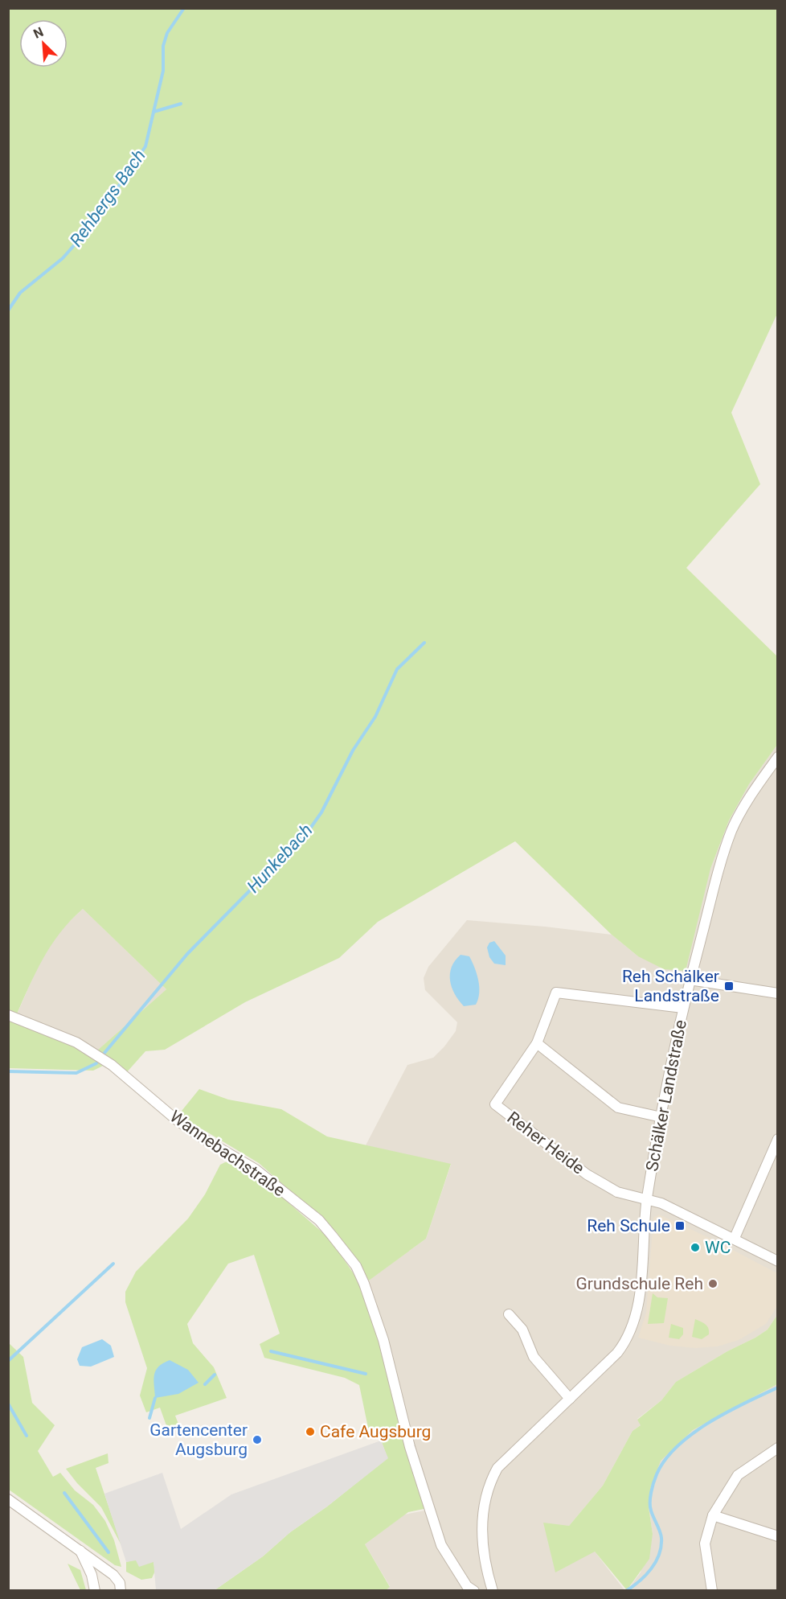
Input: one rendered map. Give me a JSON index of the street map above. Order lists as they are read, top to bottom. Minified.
{"streets":{"street":["Schälker Landstraße","Reher Heide","Wannebachstraße"]},"crossings":[["Schälker Landstraße","Reher Heide"]],"water":["Rehbergs Bach","Hunkebach"],"places":{"transit":["Reh Schälker Landstraße","Reh Schule"],"other":["WC","Grundschule Reh","Cafe Augsburg","Gartencenter Augsburg"]},"north":"top left"}
